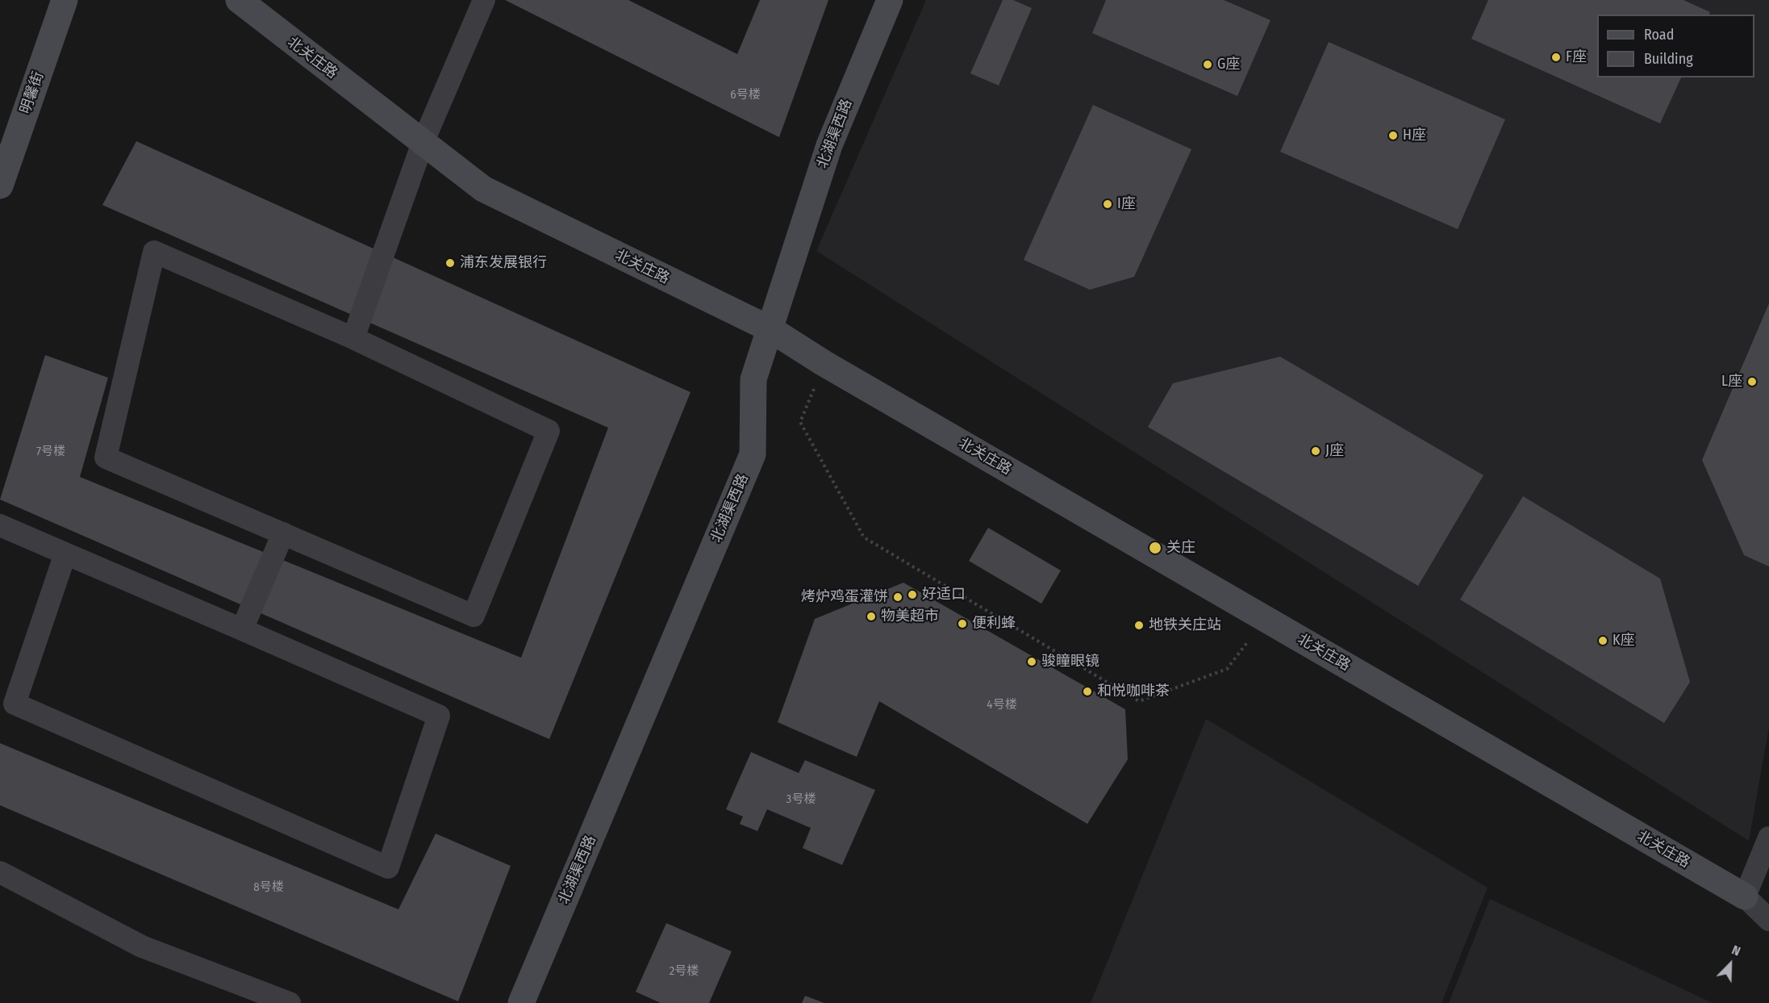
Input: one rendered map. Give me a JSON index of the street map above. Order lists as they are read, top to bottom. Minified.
{"streets":{"street":["北关庄路","明馨街","北湖渠西路"]},"crossings":[["北关庄路","北湖渠西路"]],"places":["F座","G座","H座","I座","浦东发展银行","L座","J座","关庄","好适口","烤炉鸡蛋灌饼","物美超市","便利蜂","地铁关庄站","K座","骏瞳眼镜","和悦咖啡茶"],"house_numbers":["6号楼","7号楼","4号楼","3号楼","8号楼","2号楼"],"legend":["Road","Building"],"north":"top right"}
